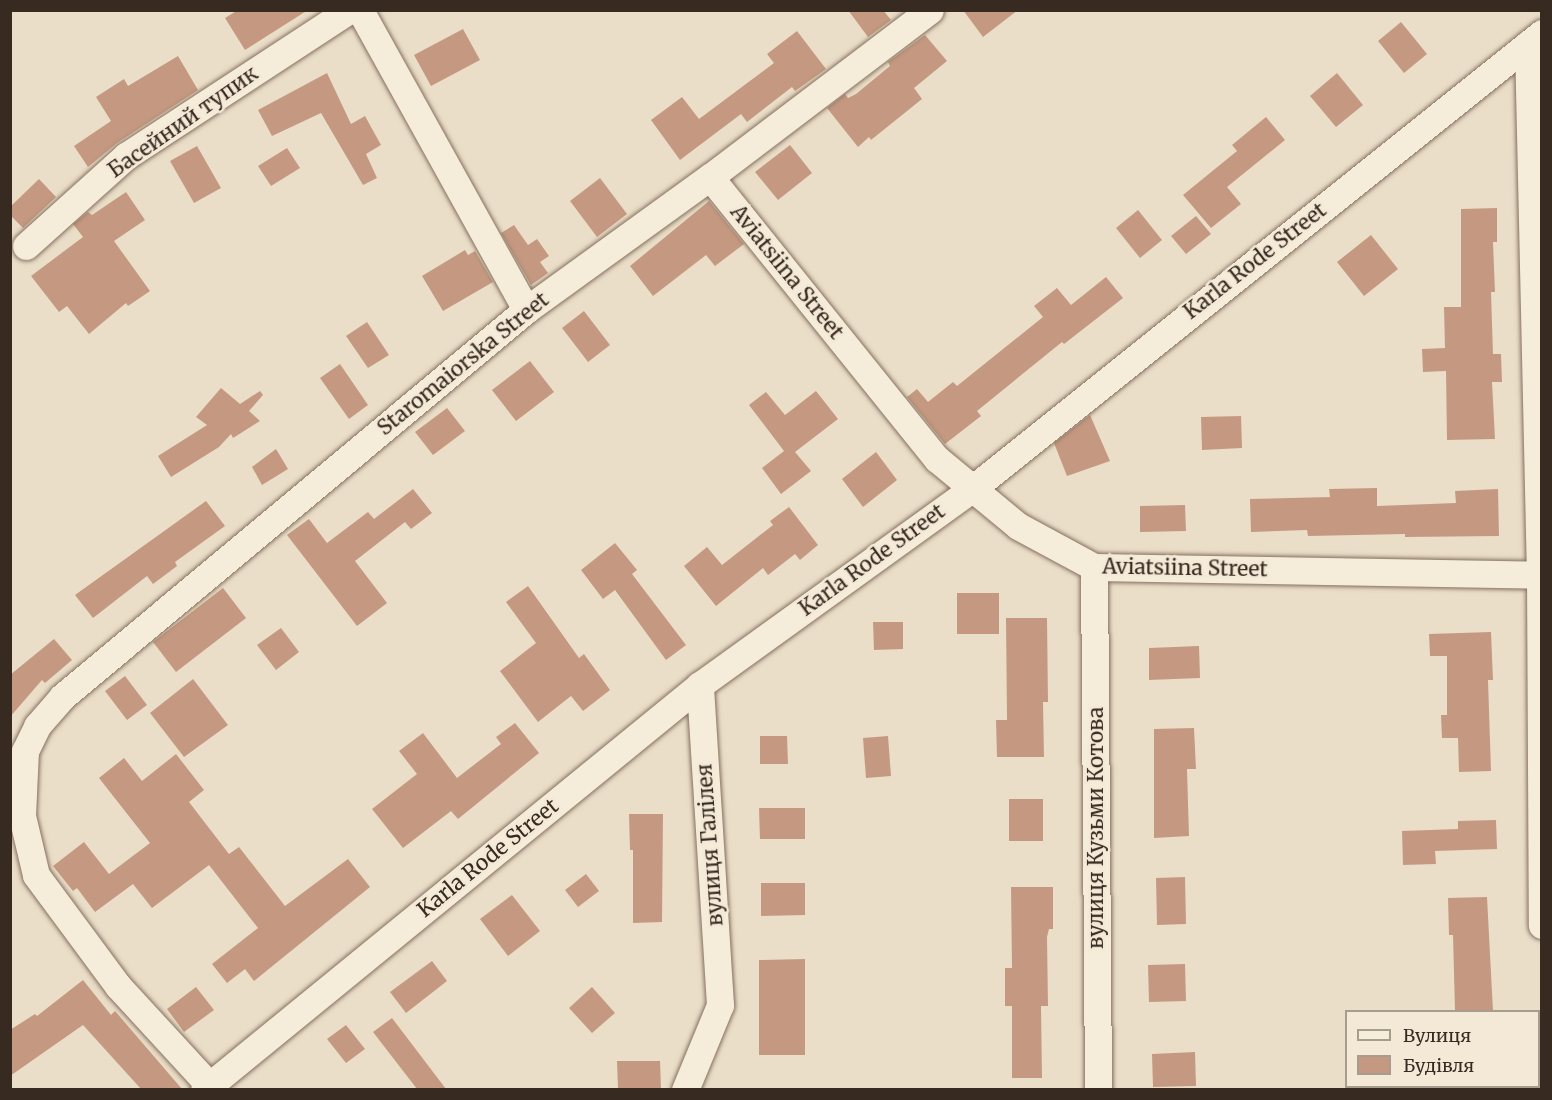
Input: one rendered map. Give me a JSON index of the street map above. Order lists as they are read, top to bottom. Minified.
{"streets":{"street":["Басейний тупик","Karla Rode Street","Aviatsiina Street","Staromaiorska Street","вулиця Кузьми Котова","вулиця Галілея"]},"crossings":[["Karla Rode Street","Aviatsiina Street"],["Karla Rode Street","Staromaiorska Street"],["Karla Rode Street","вулиця Галілея"],["Aviatsiina Street","Staromaiorska Street"],["Aviatsiina Street","вулиця Кузьми Котова"]],"legend":["Вулиця","Будівля"]}
